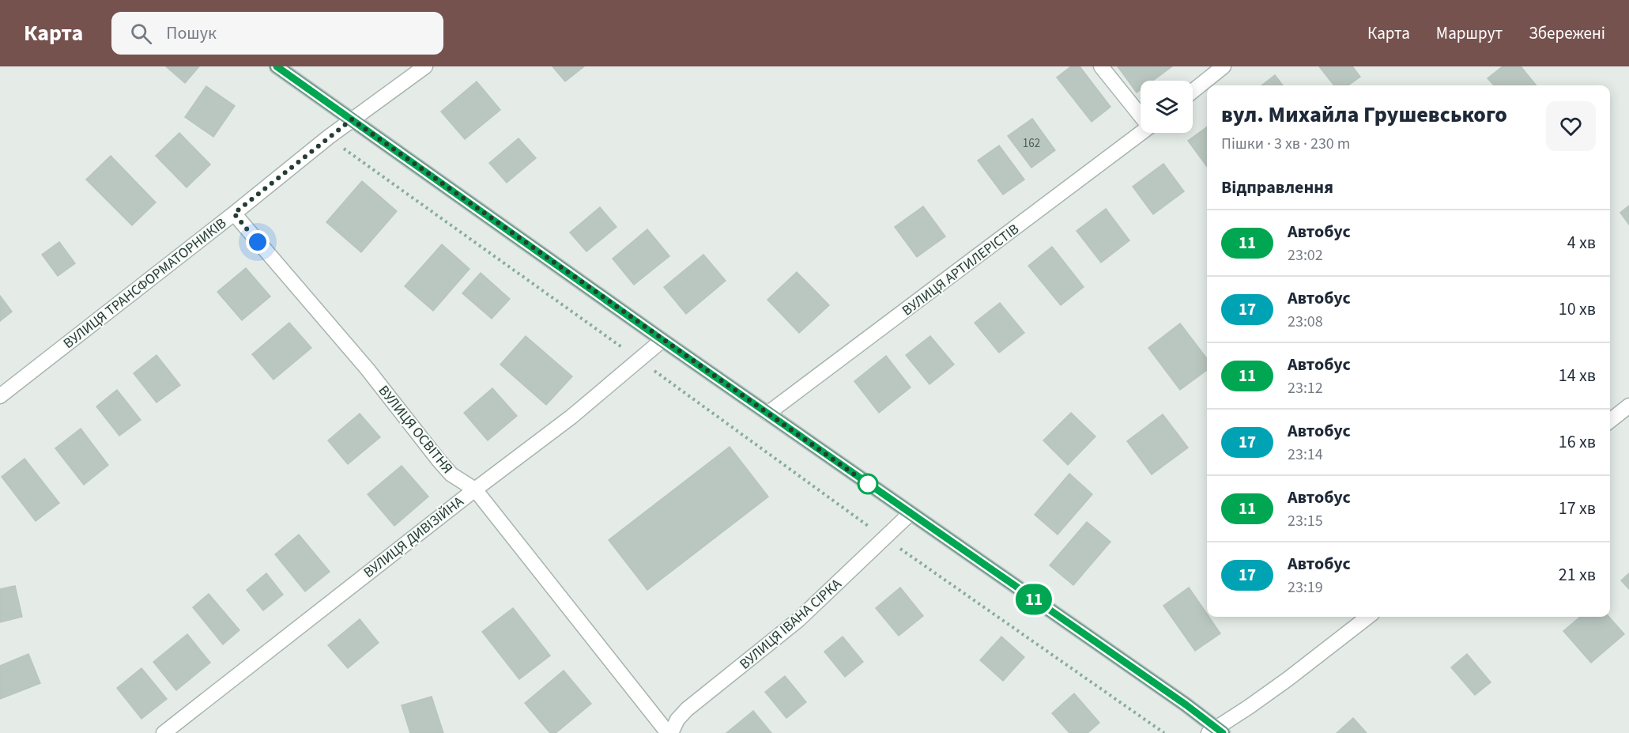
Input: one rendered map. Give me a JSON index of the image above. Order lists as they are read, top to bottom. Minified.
{"streets":{"street":["ВУЛИЦЯ АРТИЛЕРІСТІВ","ВУЛИЦЯ ТРАНСФОРМАТОРНИКІВ","ВУЛИЦЯ ОСВІТНЯ","ВУЛИЦЯ ДИВІЗІЙНА","ВУЛИЦЯ ІВАНА СІРКА"]},"crossings":[["ВУЛИЦЯ ТРАНСФОРМАТОРНИКІВ","ВУЛИЦЯ ОСВІТНЯ"],["ВУЛИЦЯ ОСВІТНЯ","ВУЛИЦЯ ДИВІЗІЙНА"],["ВУЛИЦЯ ОСВІТНЯ","ВУЛИЦЯ ІВАНА СІРКА"]],"lines":["bus line 11"],"house_numbers":["162"],"page":{"header":"Карта","search":"Пошук","nav":["Карта","Маршрут","Збережені"],"on_map":"11","heading":[["вул. Михайла Грушевського","Пішки · 3 хв · 230 m"],"Відправлення"],"list":[{"mark":"11","name":"Автобус","note":"23:02","value":"4 хв"},{"mark":"17","name":"Автобус","note":"23:08","value":"10 хв"},{"mark":"11","name":"Автобус","note":"23:12","value":"14 хв"},{"mark":"17","name":"Автобус","note":"23:14","value":"16 хв"},{"mark":"11","name":"Автобус","note":"23:15","value":"17 хв"},{"mark":"17","name":"Автобус","note":"23:19","value":"21 хв"}]}}
